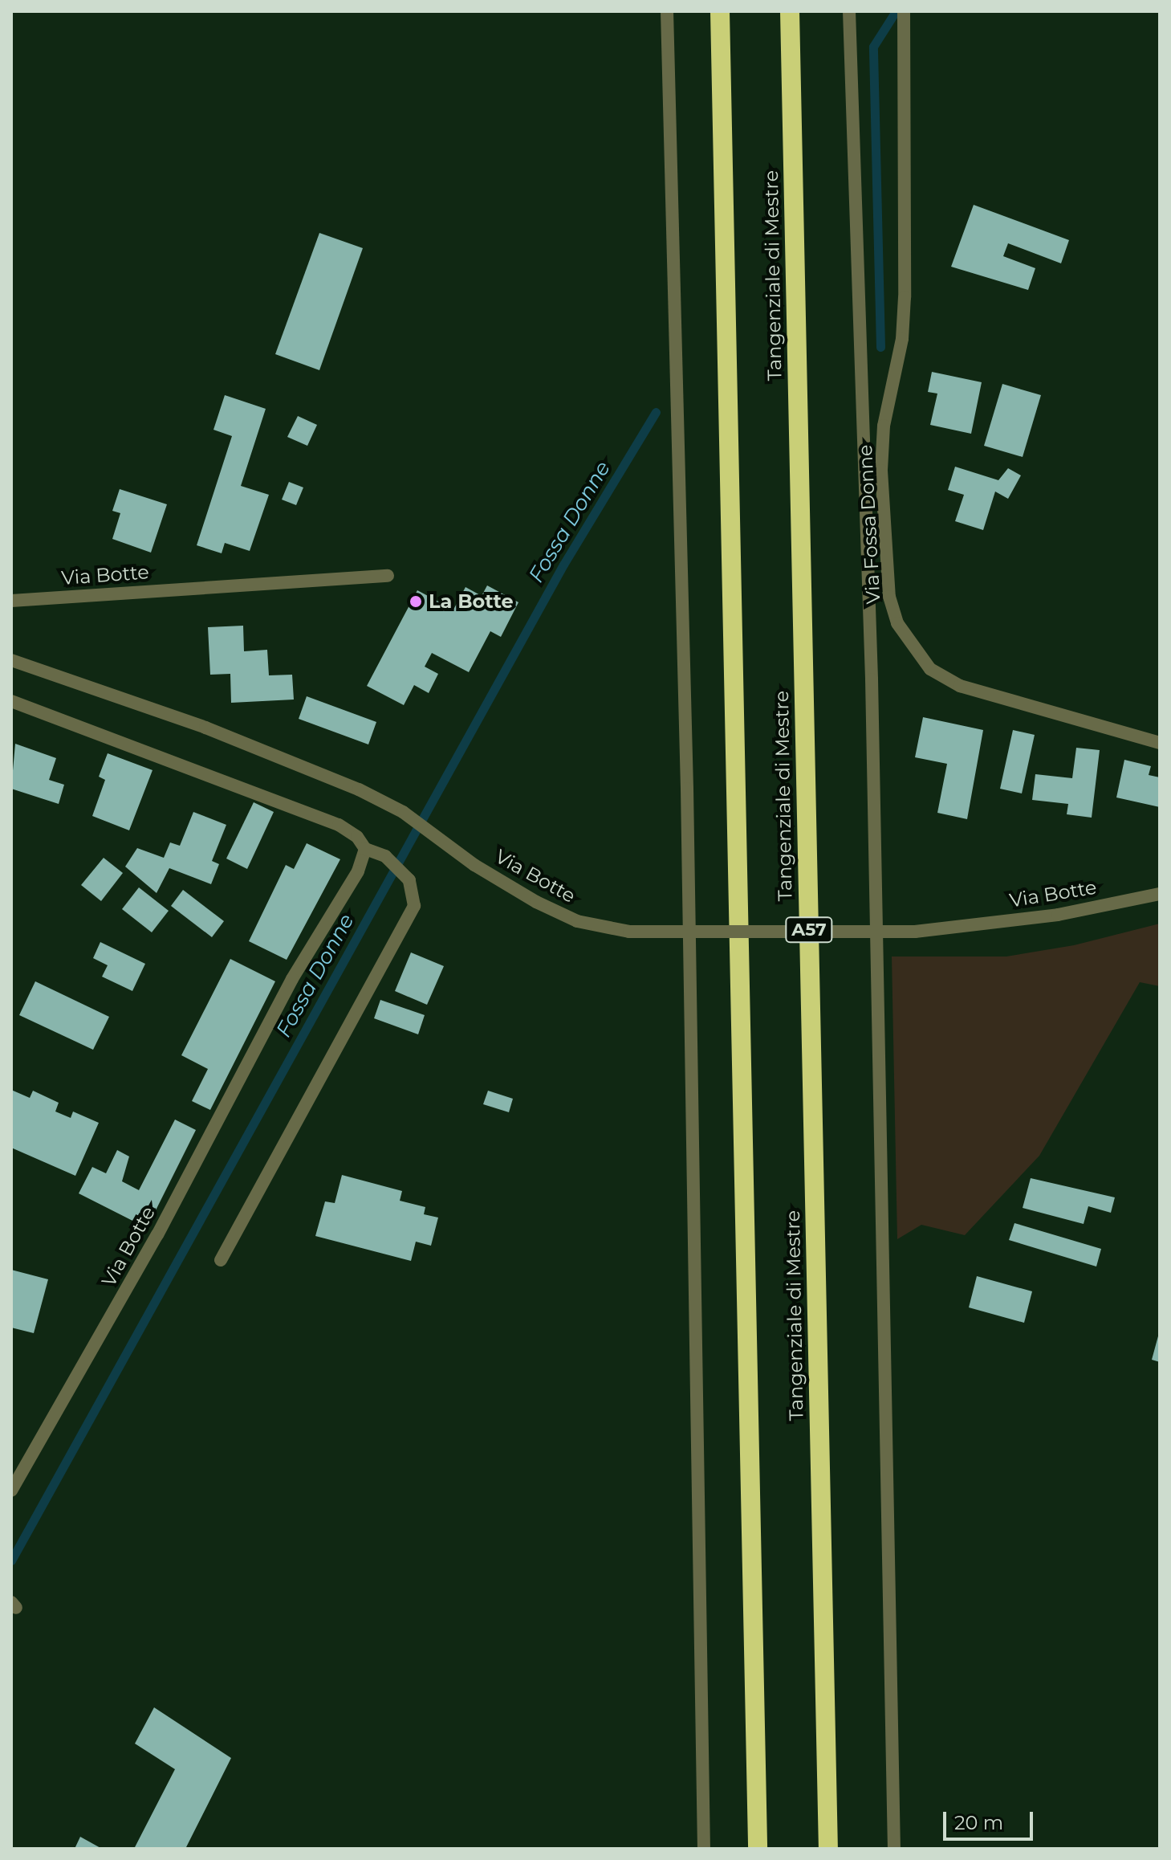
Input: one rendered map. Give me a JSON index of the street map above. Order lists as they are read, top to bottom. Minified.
{"streets":{"highway":["Tangenziale di Mestre","A57"],"street":["Via Fossa Donne","Via Botte"]},"water":["Fossa Donne"],"places":["La Botte"],"scale_bar":"20 m"}
